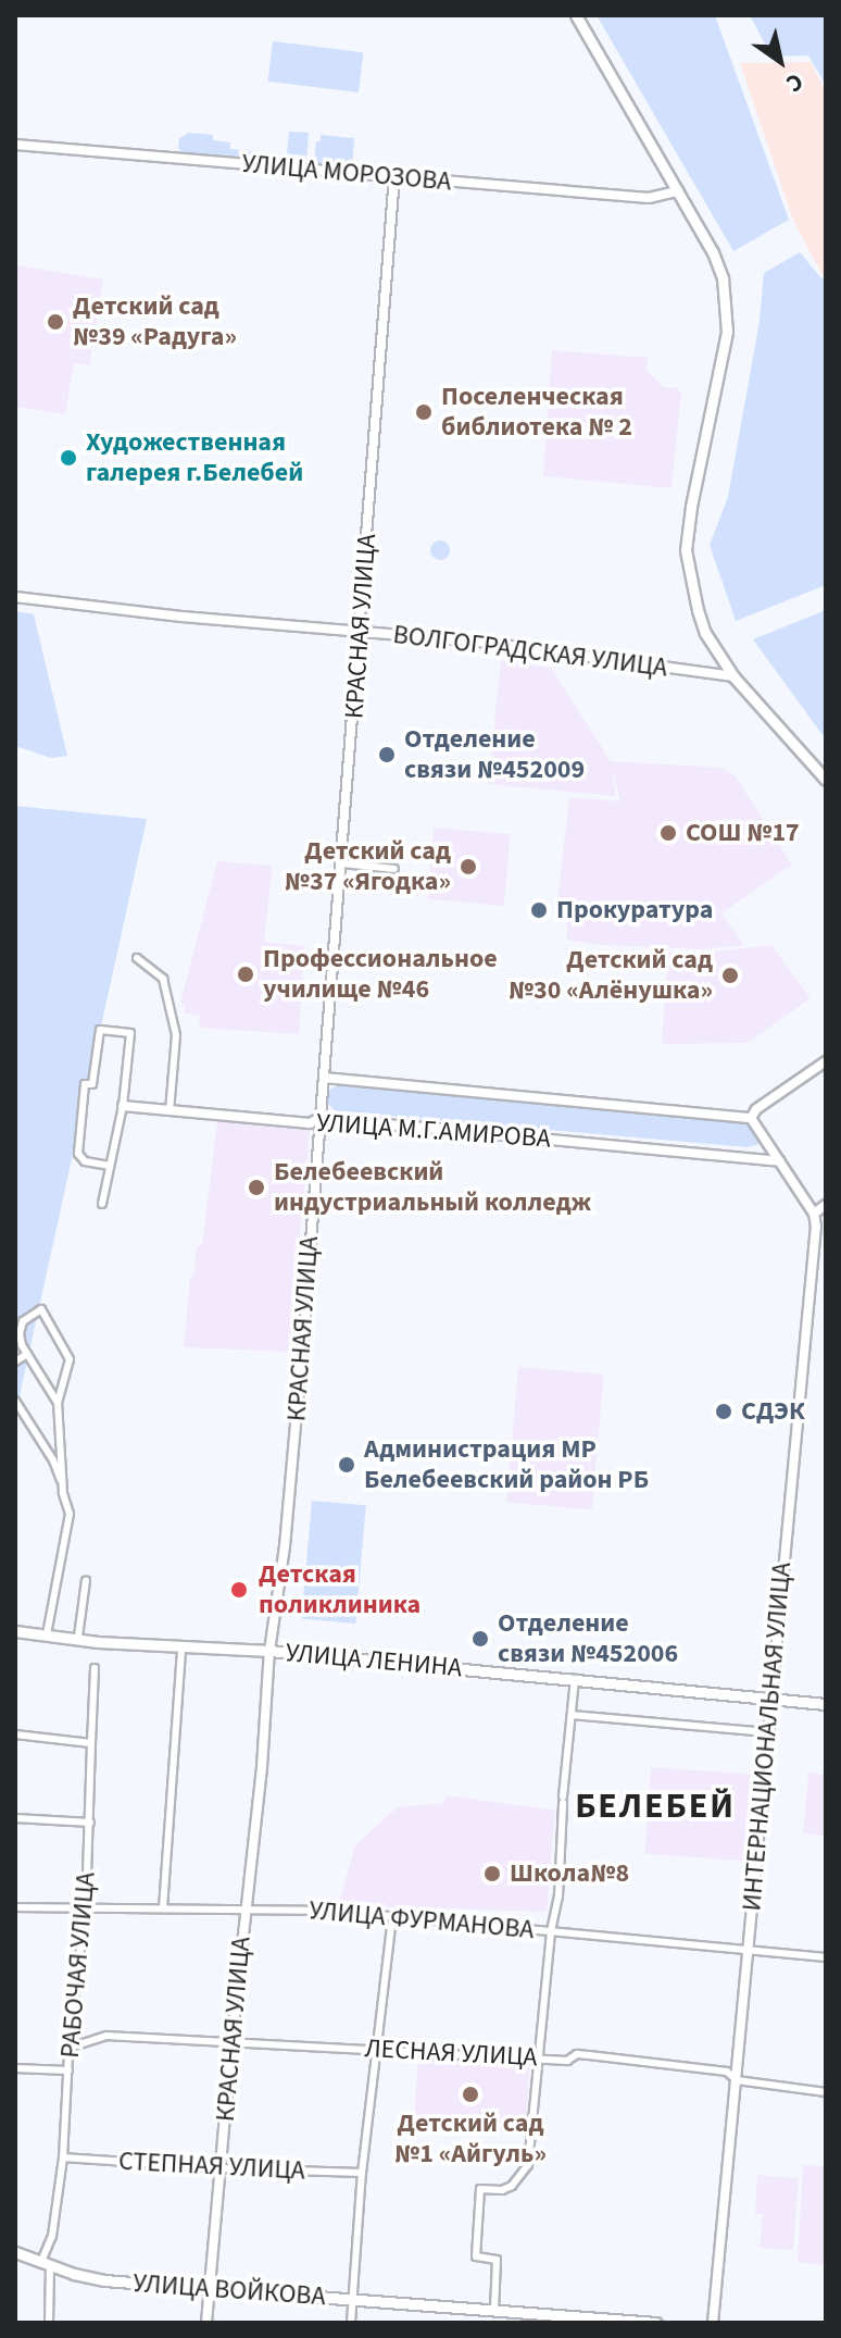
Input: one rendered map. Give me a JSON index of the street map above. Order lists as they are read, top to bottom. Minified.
{"streets":{"main road":["УЛИЦА ЛЕНИНА","УЛИЦА ВОЙКОВА"],"street":["УЛИЦА МОРОЗОВА","КРАСНАЯ УЛИЦА","ВОЛГОГРАДСКАЯ УЛИЦА","УЛИЦА М.Г.АМИРОВА","ИНТЕРНАЦИОНАЛЬНАЯ УЛИЦА","УЛИЦА ФУРМАНОВА","РАБОЧАЯ УЛИЦА","ЛЕСНАЯ УЛИЦА","СТЕПНАЯ УЛИЦА"]},"crossings":[["УЛИЦА МОРОЗОВА","КРАСНАЯ УЛИЦА"],["КРАСНАЯ УЛИЦА","ВОЛГОГРАДСКАЯ УЛИЦА"],["КРАСНАЯ УЛИЦА","УЛИЦА М.Г.АМИРОВА"],["КРАСНАЯ УЛИЦА","УЛИЦА ЛЕНИНА"],["КРАСНАЯ УЛИЦА","УЛИЦА ФУРМАНОВА"],["КРАСНАЯ УЛИЦА","ЛЕСНАЯ УЛИЦА"],["КРАСНАЯ УЛИЦА","СТЕПНАЯ УЛИЦА"],["КРАСНАЯ УЛИЦА","УЛИЦА ВОЙКОВА"],["УЛИЦА ЛЕНИНА","ИНТЕРНАЦИОНАЛЬНАЯ УЛИЦА"],["ИНТЕРНАЦИОНАЛЬНАЯ УЛИЦА","УЛИЦА ФУРМАНОВА"],["ИНТЕРНАЦИОНАЛЬНАЯ УЛИЦА","ЛЕСНАЯ УЛИЦА"],["УЛИЦА ФУРМАНОВА","РАБОЧАЯ УЛИЦА"],["РАБОЧАЯ УЛИЦА","ЛЕСНАЯ УЛИЦА"],["РАБОЧАЯ УЛИЦА","СТЕПНАЯ УЛИЦА"],["РАБОЧАЯ УЛИЦА","УЛИЦА ВОЙКОВА"]],"districts":["БЕЛЕБЕЙ"],"places":["Детский сад №39 «Радуга»","Поселенческая библиотека № 2","Художественная галерея г.Белебей","Отделение связи №452009","СОШ №17","Детский сад №37 «Ягодка»","Прокуратура","Профессиональное училище №46","Детский сад №30 «Алёнушка»","Белебеевский индустриальный колледж","СДЭК","Администрация МР Белебеевский район РБ","Детская поликлиника","Отделение связи №452006","Школа№8","Детский сад №1 «Айгуль»"],"north":"bottom right"}
